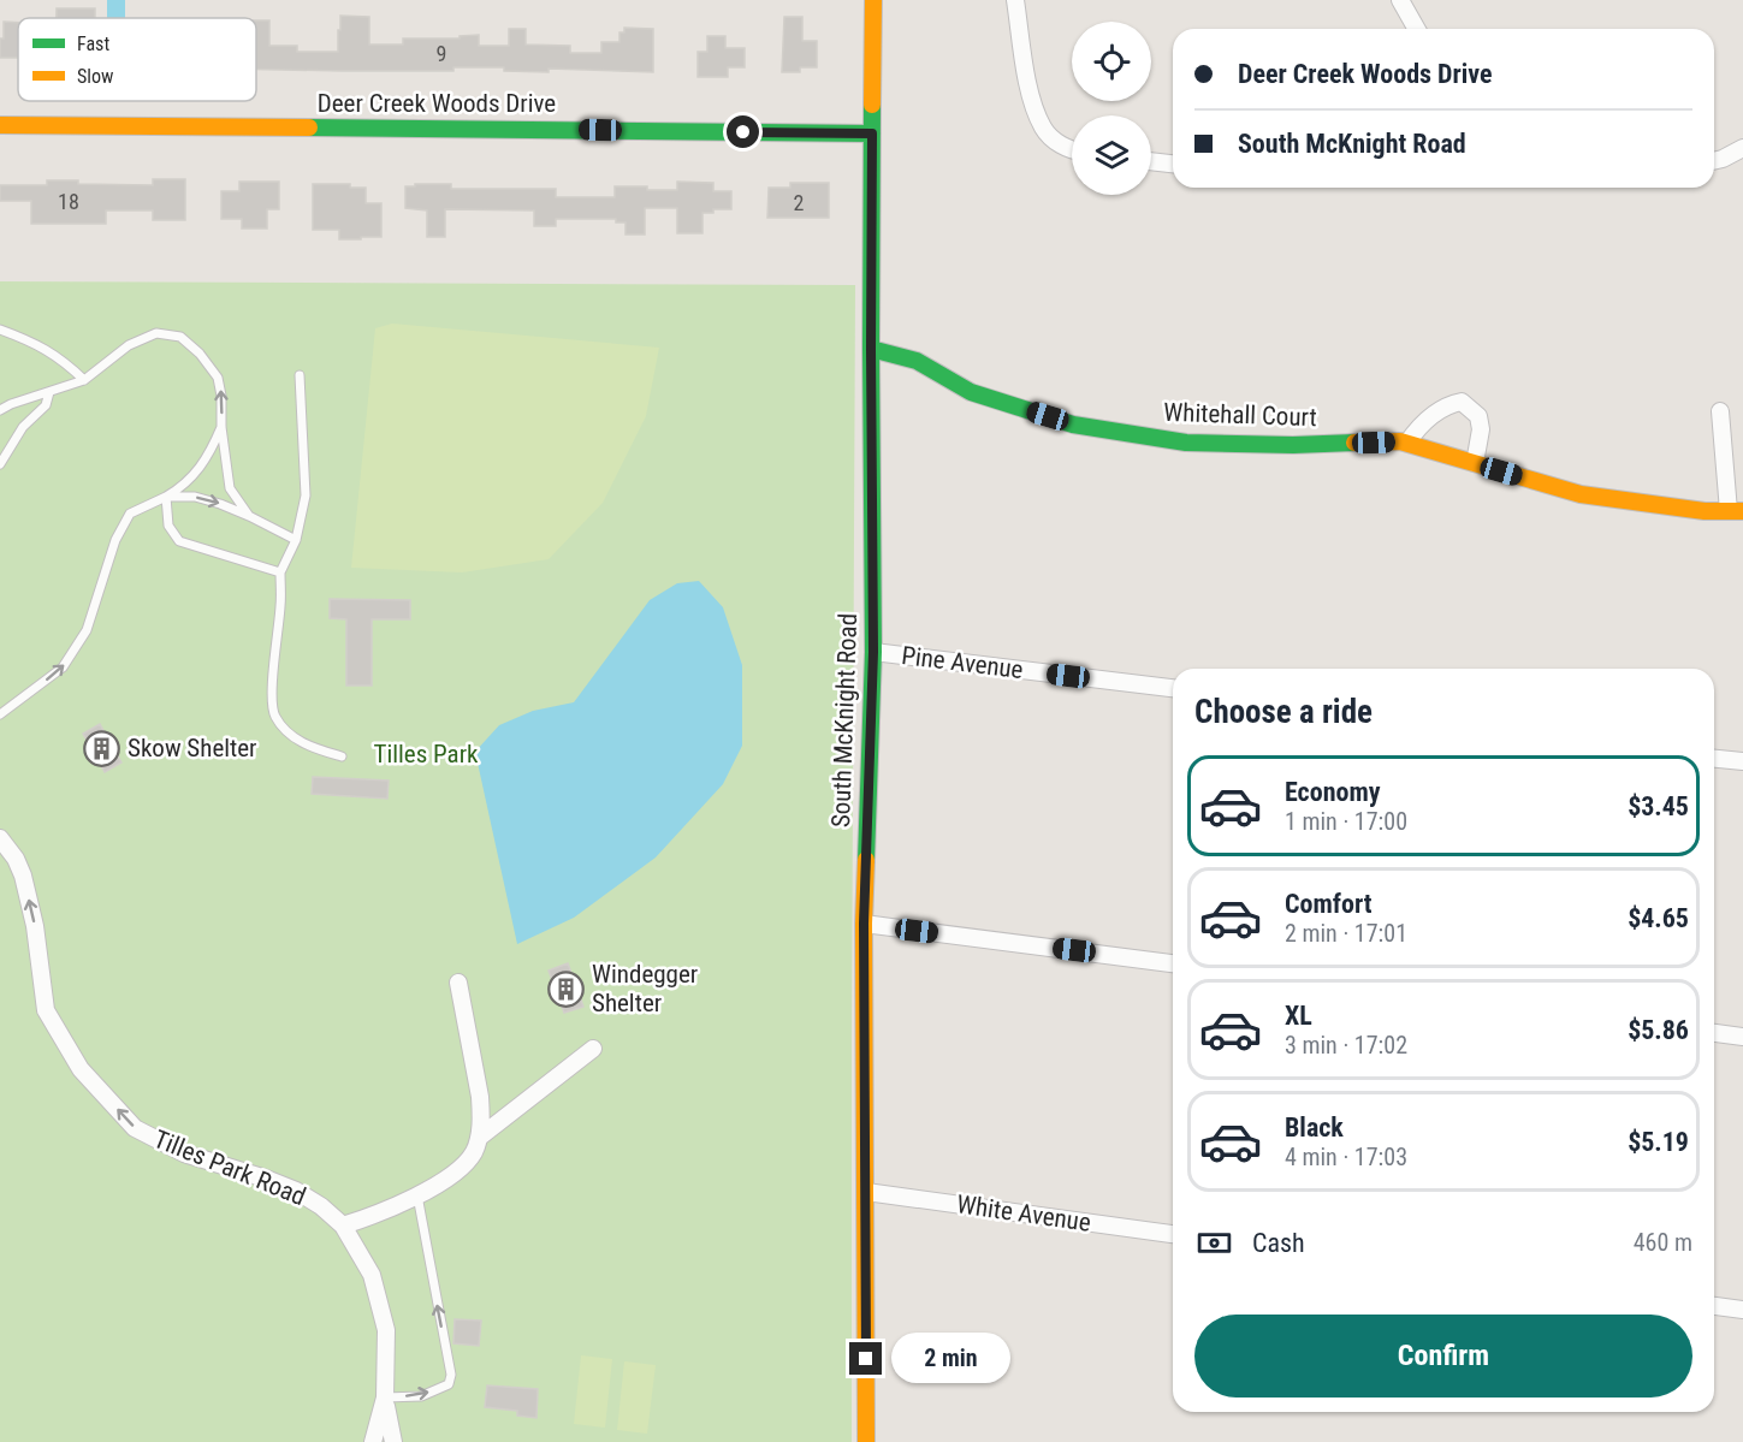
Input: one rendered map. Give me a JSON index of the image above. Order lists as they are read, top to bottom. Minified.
{"streets":{"street":["Deer Creek Woods Drive","Whitehall Court","Pine Avenue","South McKnight Road","Tilles Park Road","White Avenue"]},"crossings":[["Deer Creek Woods Drive","South McKnight Road"],["Whitehall Court","South McKnight Road"],["Pine Avenue","South McKnight Road"],["South McKnight Road","White Avenue"]],"one_way":["Tilles Park Road"],"parks":["Tilles Park"],"places":{"building":["Skow Shelter","Windegger Shelter"]},"house_numbers":["9","18","2"],"legend":["Fast","Slow"],"page":{"banner":["Deer Creek Woods Drive","South McKnight Road"],"heading":"Choose a ride","list":[{"name":"Economy","note":"1 min · 17:00","value":"$3.45"},{"name":"Comfort","note":"2 min · 17:01","value":"$4.65"},{"name":"XL","note":"3 min · 17:02","value":"$5.86"},{"name":"Black","note":"4 min · 17:03","value":"$5.19"}],"pay":["Cash","460 m"],"buttons":"Confirm","bubble":"2 min"}}
